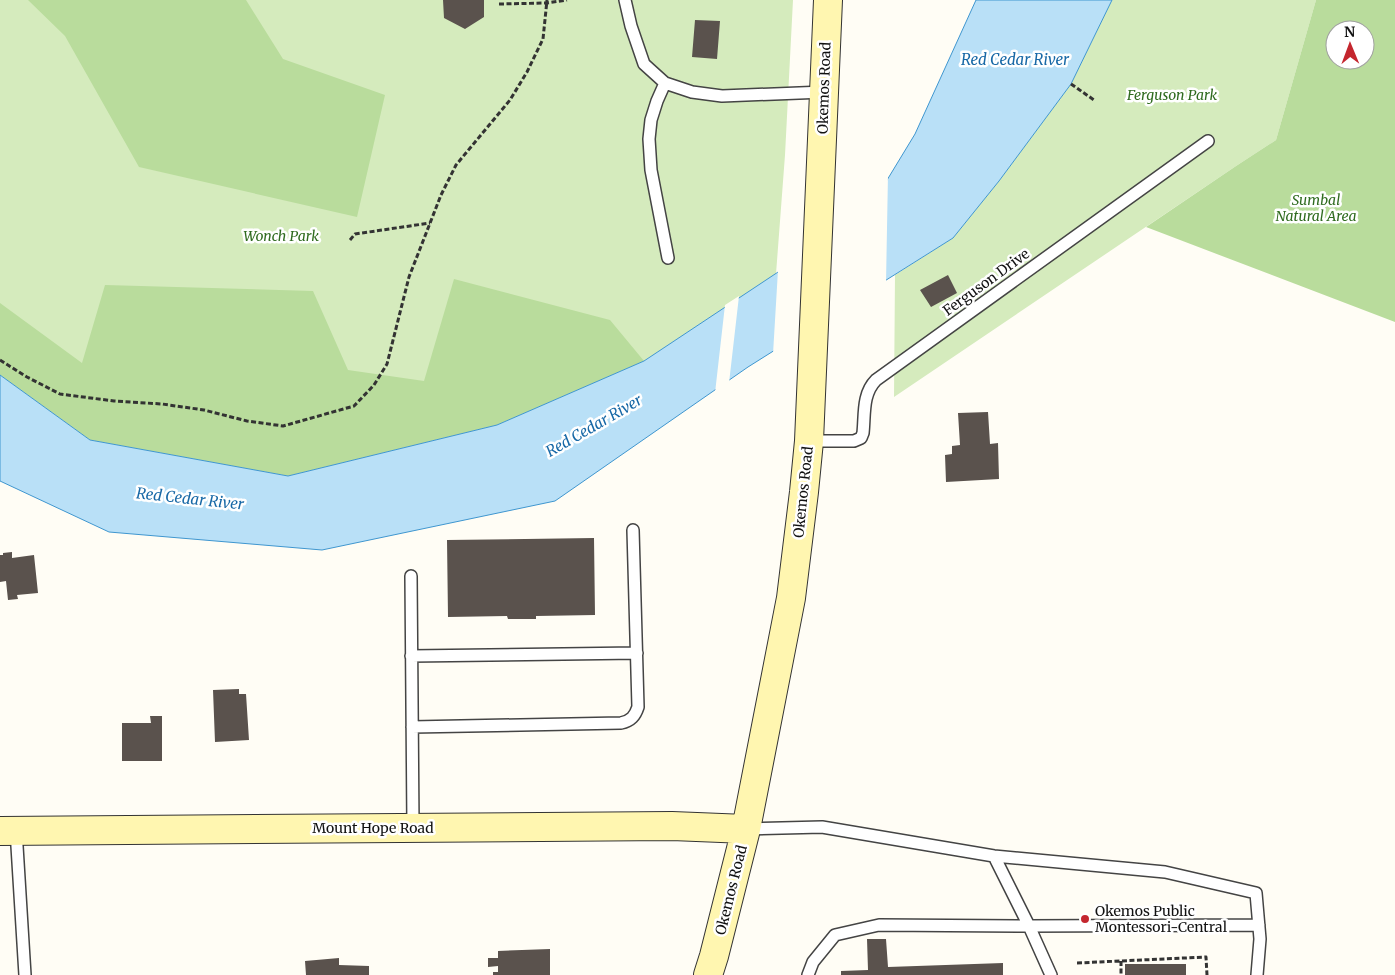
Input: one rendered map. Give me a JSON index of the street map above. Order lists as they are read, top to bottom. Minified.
{"streets":{"main road":["Okemos Road","Mount Hope Road"],"lane":["Ferguson Drive"]},"crossings":[["Okemos Road","Ferguson Drive"],["Okemos Road","Mount Hope Road"]],"water":["Red Cedar River"],"parks":["Ferguson Park","Sumbal Natural Area","Wonch Park"],"places":["Okemos Public Montessori-Central"],"north":"top"}
